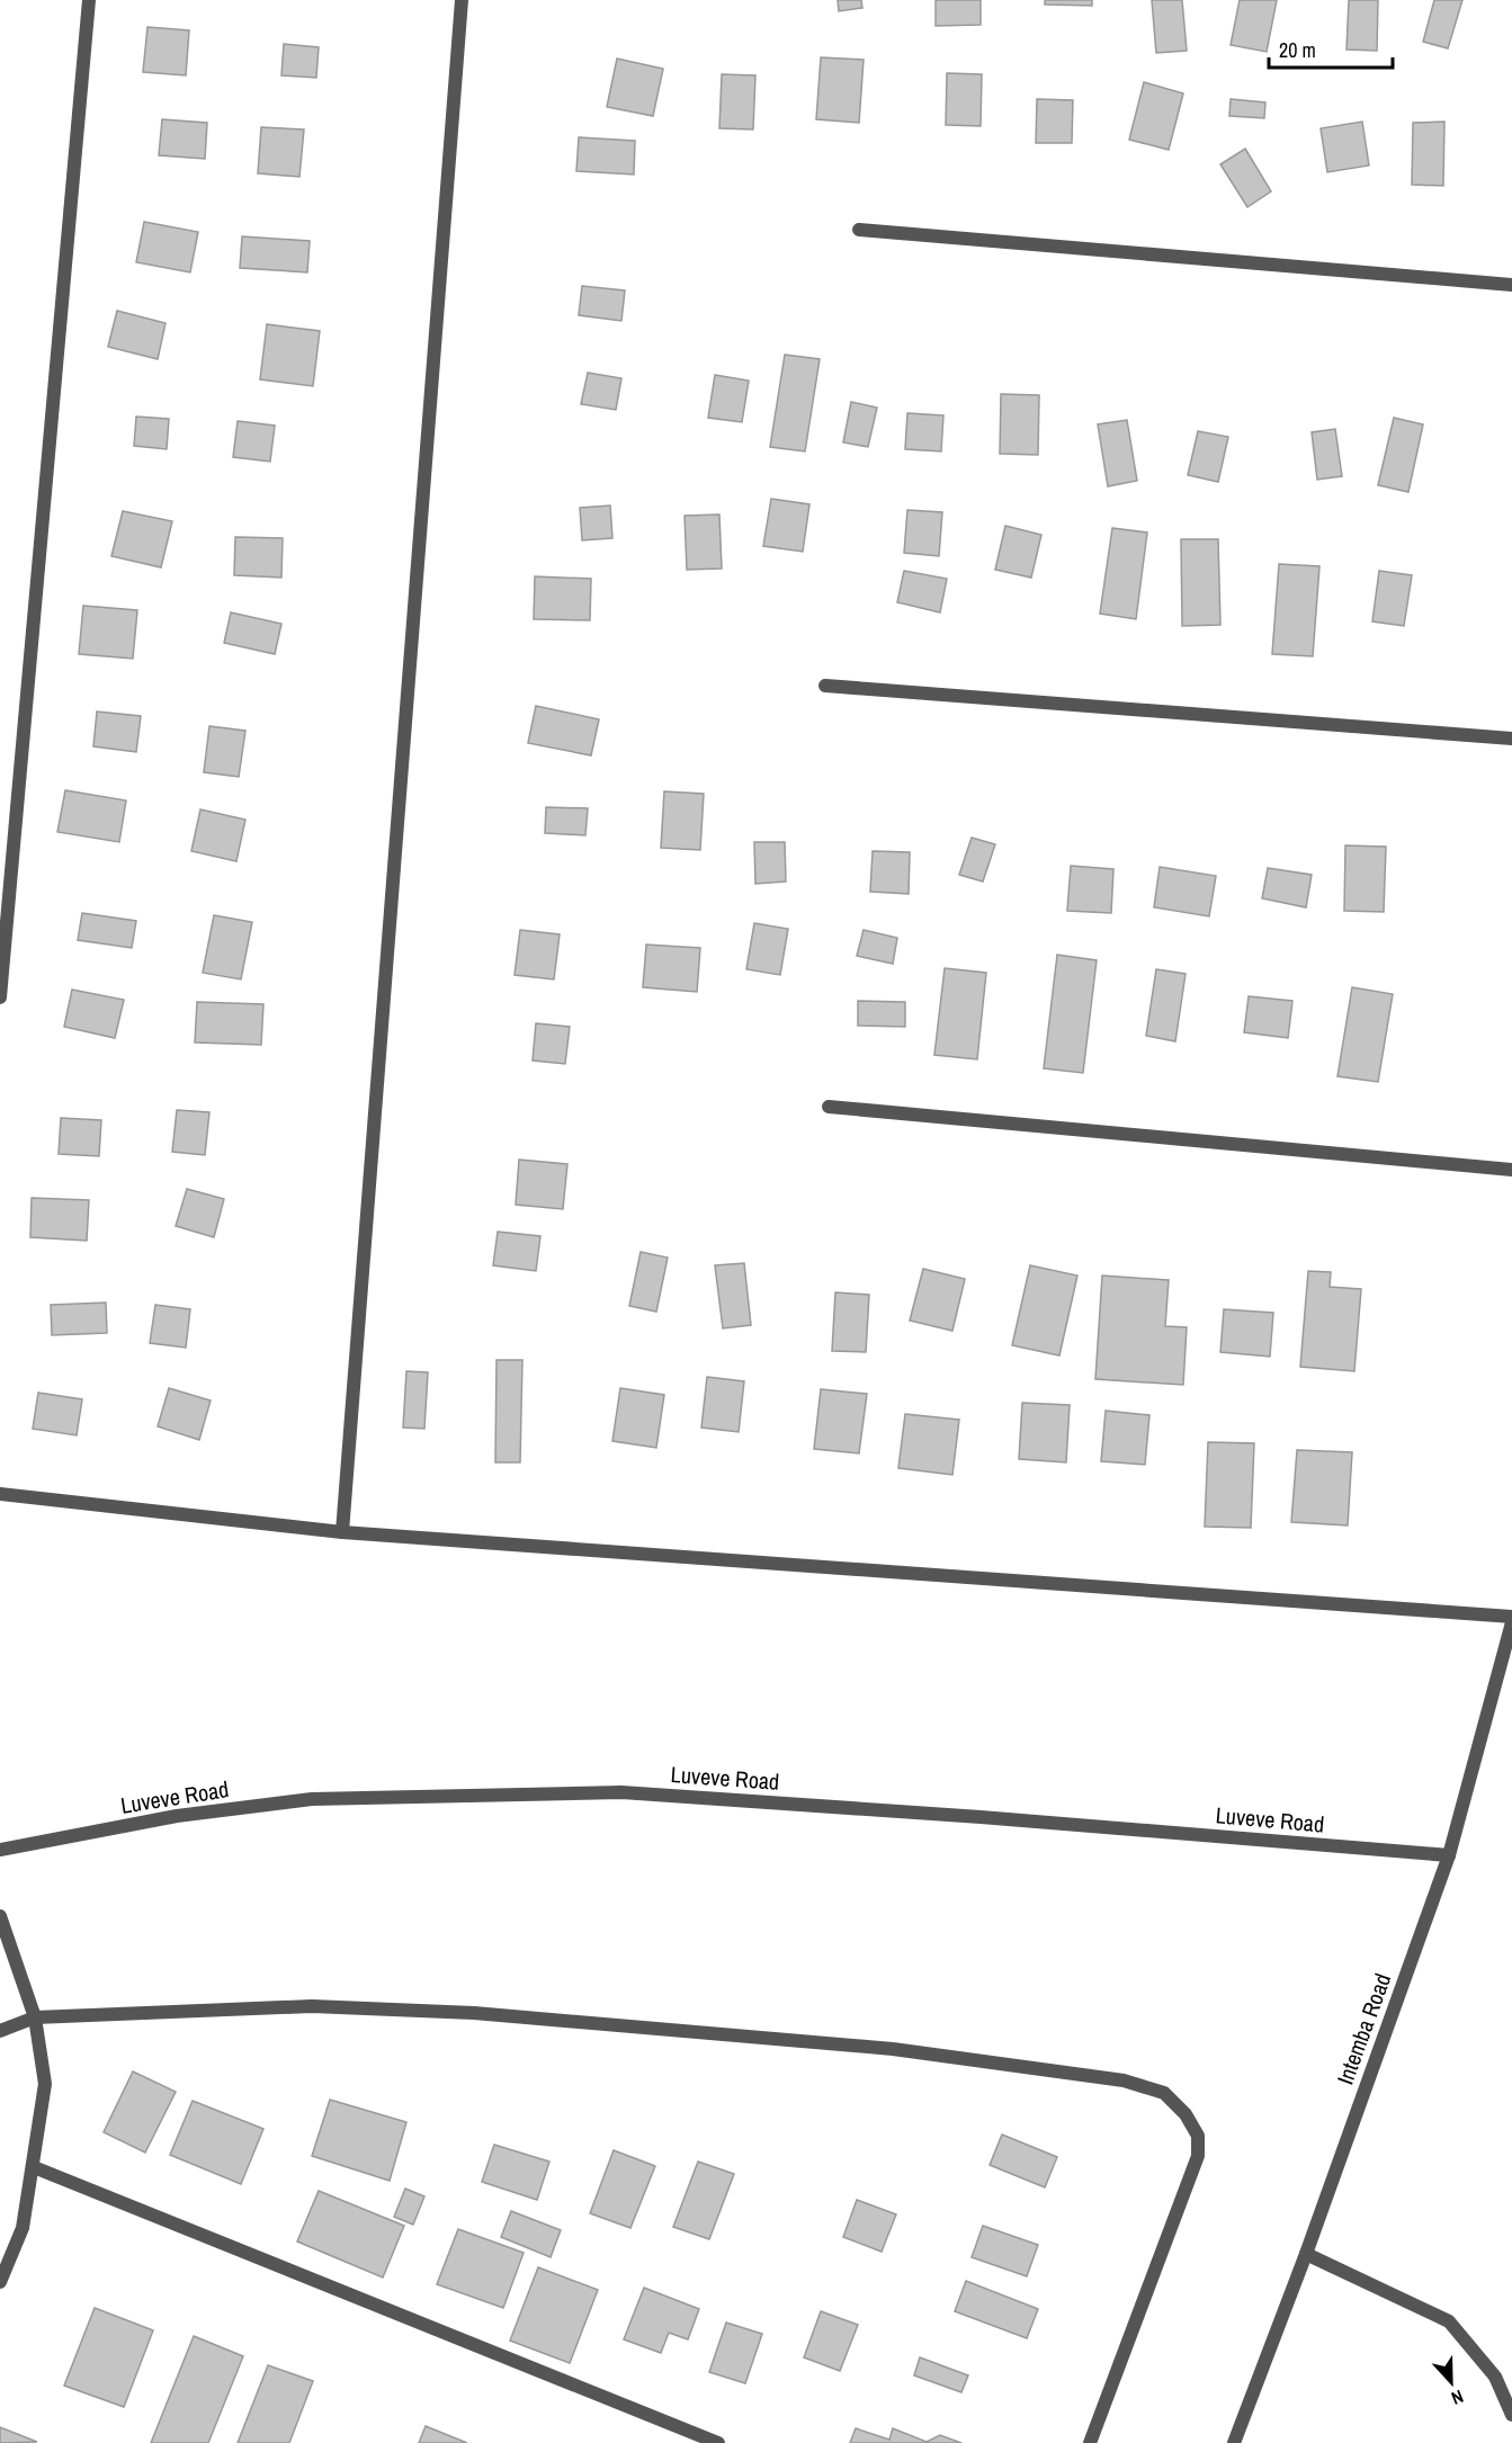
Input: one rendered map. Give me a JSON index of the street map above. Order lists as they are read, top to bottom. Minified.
{"streets":{"street":["Luveve Road","Intemba Road"]},"crossings":[["Luveve Road","Intemba Road"]],"scale_bar":"20 m","north":"bottom"}
